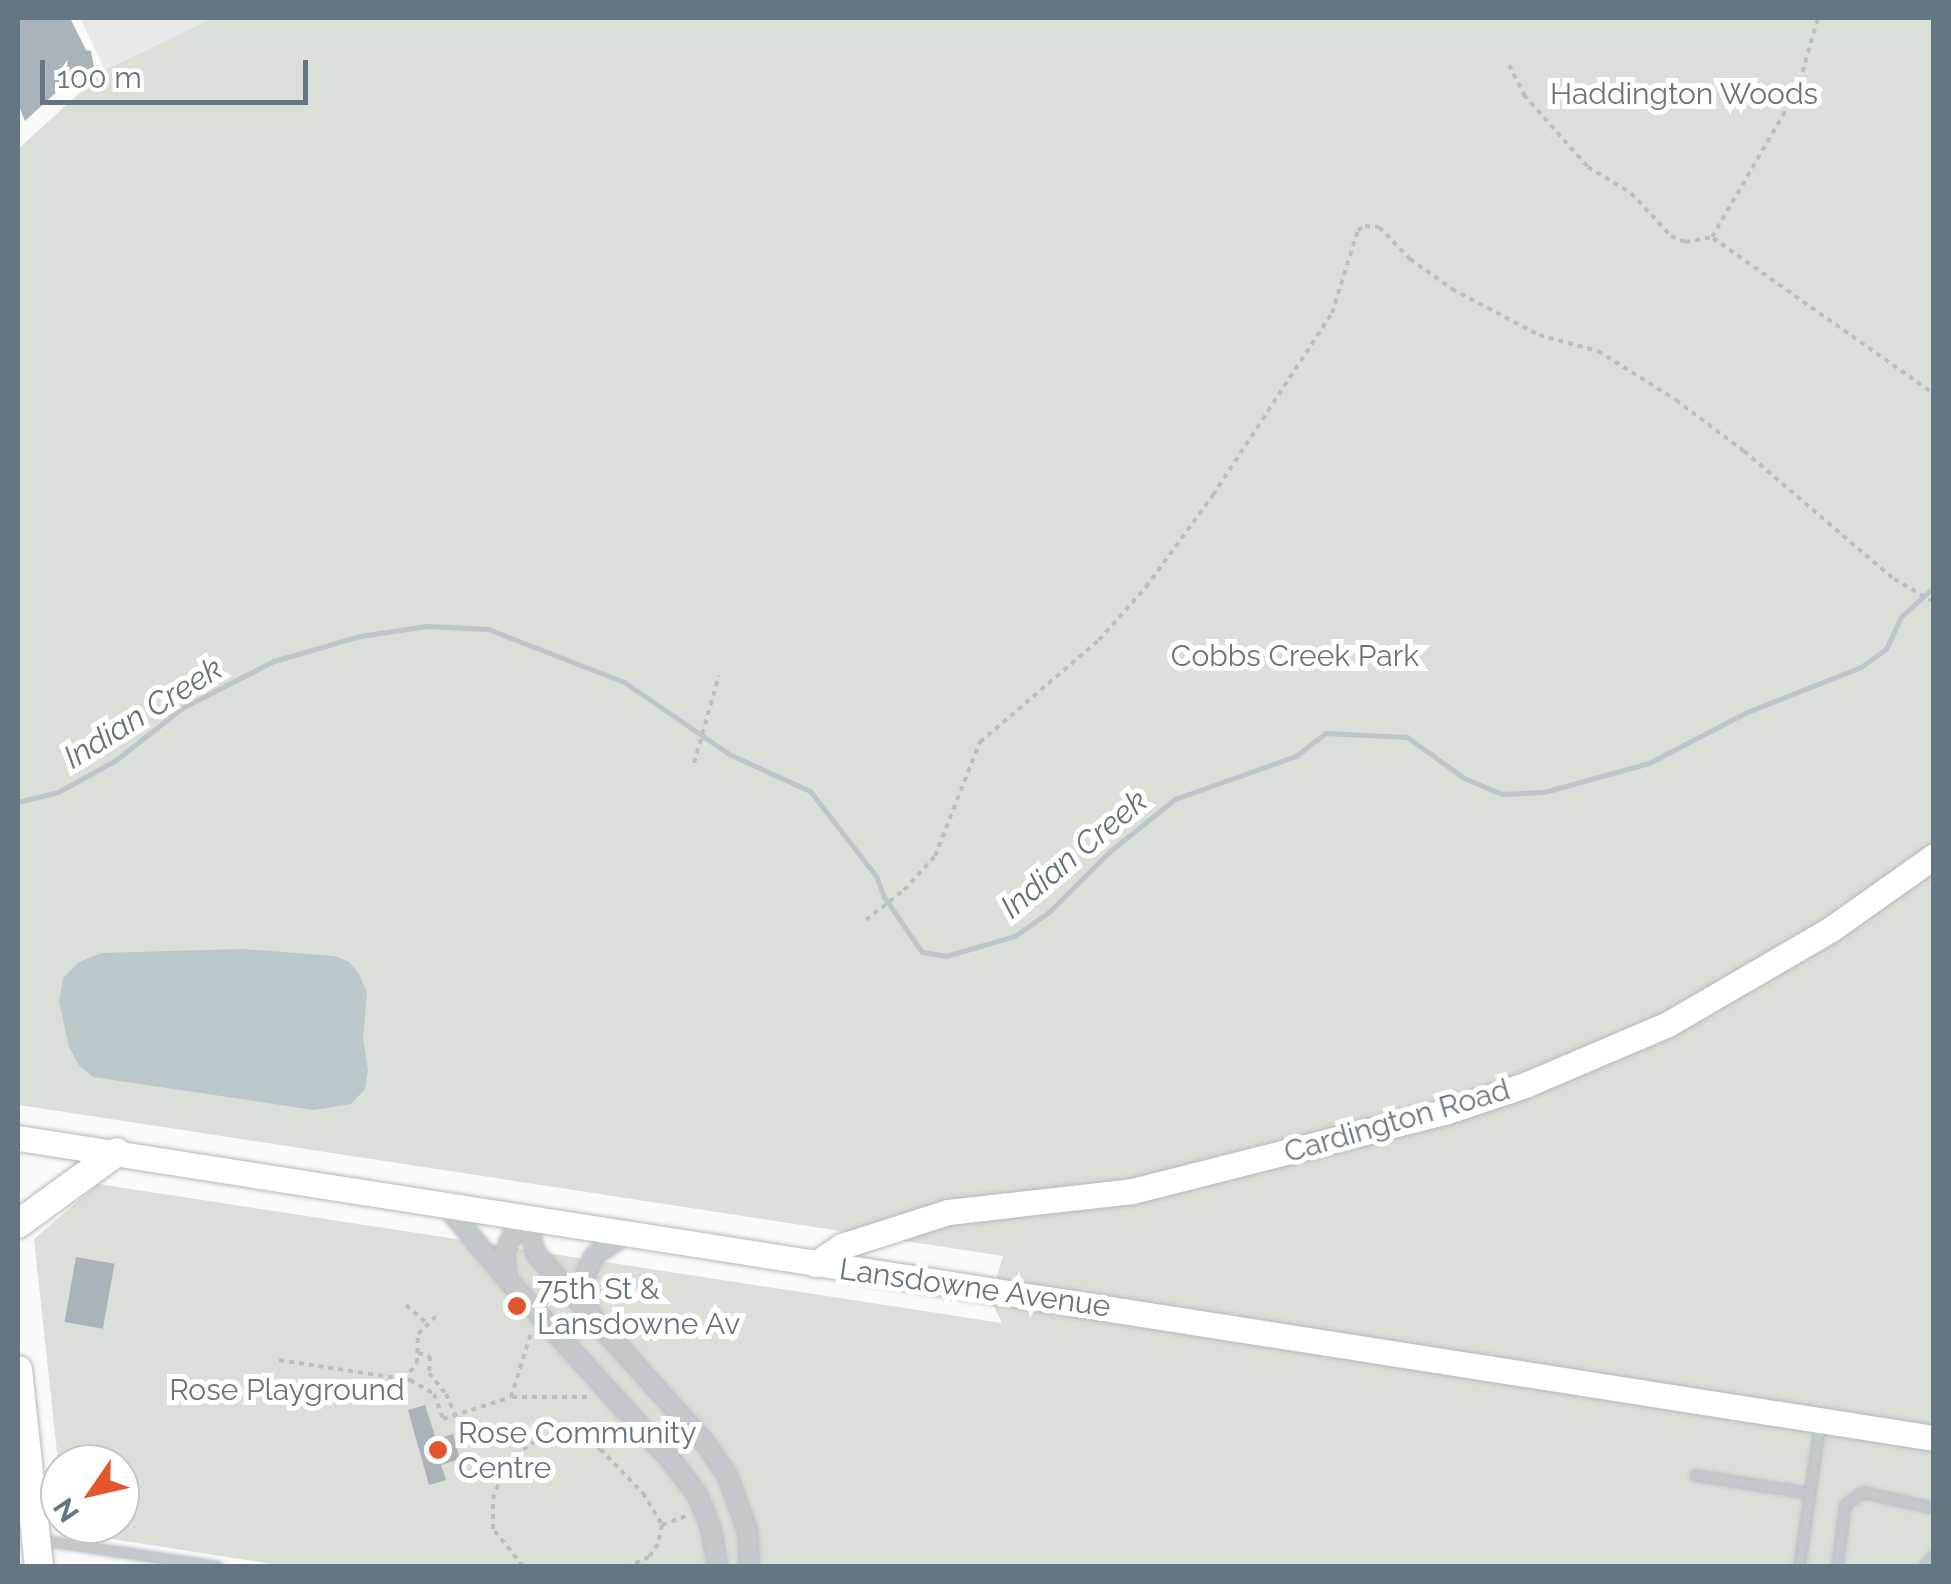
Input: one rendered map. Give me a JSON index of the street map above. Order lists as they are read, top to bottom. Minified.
{"streets":{"main road":["Cardington Road","Lansdowne Avenue"]},"crossings":[["Cardington Road","Lansdowne Avenue"]],"water":["Indian Creek"],"parks":["Haddington Woods","Cobbs Creek Park","Rose Playground"],"places":["75th St & Lansdowne Av","Rose Community Centre"],"scale_bar":"100 m","north":"bottom left"}
